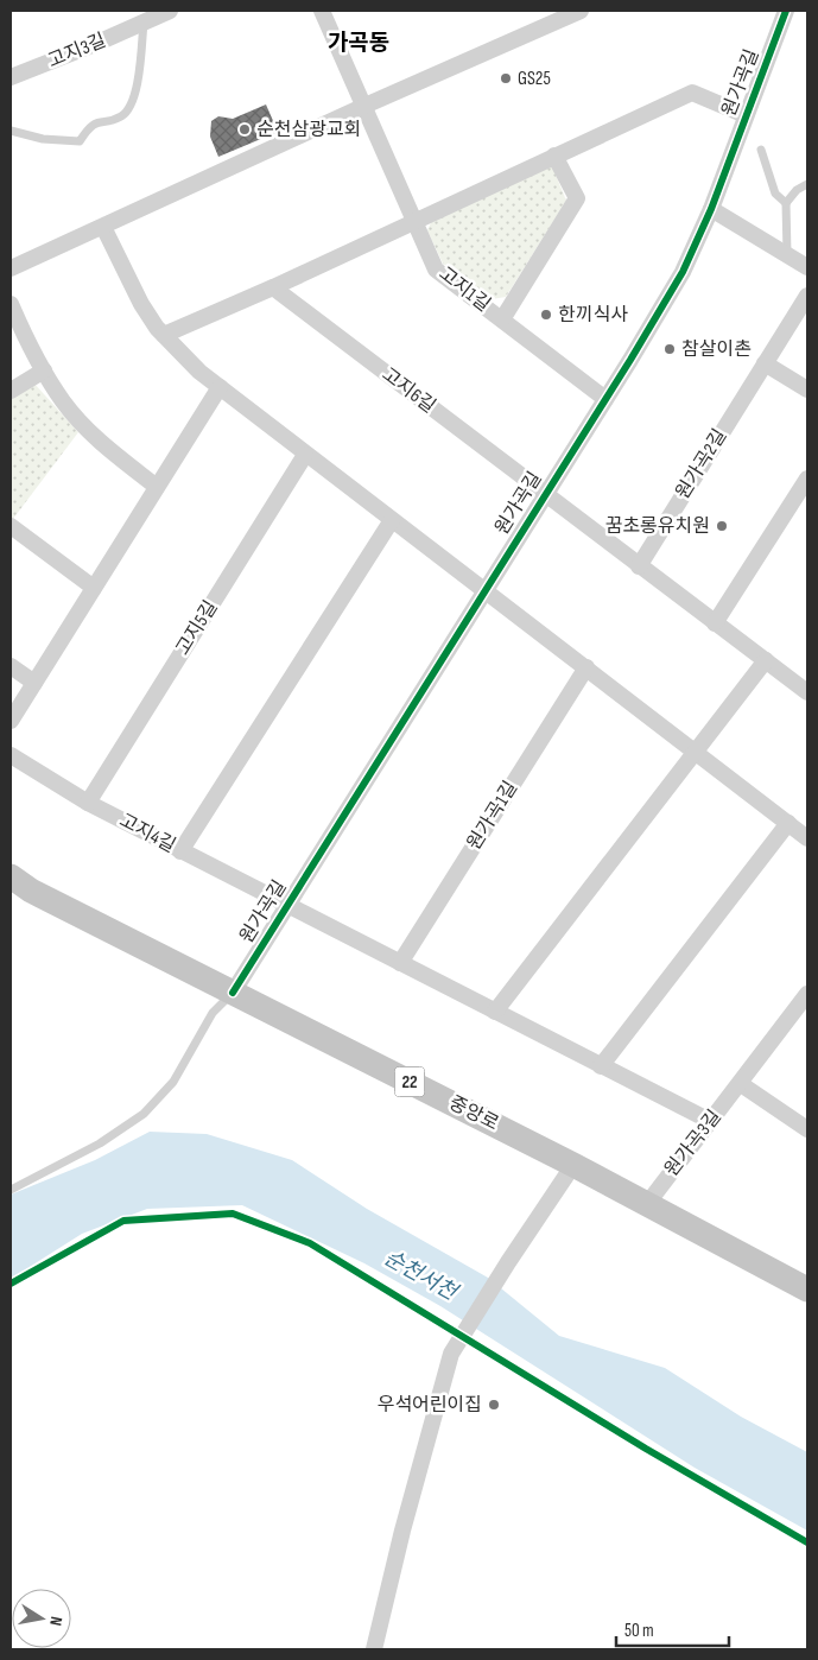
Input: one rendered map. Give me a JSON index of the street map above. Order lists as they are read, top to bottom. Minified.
{"streets":{"main road":["22","중앙로"],"street":["고지3길","원가곡길","고지1길","고지6길","원가곡2길","고지5길","원가곡1길","고지4길","원가곡3길"]},"crossings":[["원가곡길","고지1길"],["원가곡길","고지6길"],["원가곡길","원가곡1길"],["원가곡길","고지4길"],["원가곡길","중앙로"],["원가곡길","원가곡3길"],["고지5길","고지4길"],["중앙로","원가곡3길"]],"districts":["가곡동"],"water":["순천서천"],"places":["GS25","순천삼광교회","한끼식사","참살이촌","꿈초롱유치원","우석어린이집"],"scale_bar":"50 m","north":"right"}
